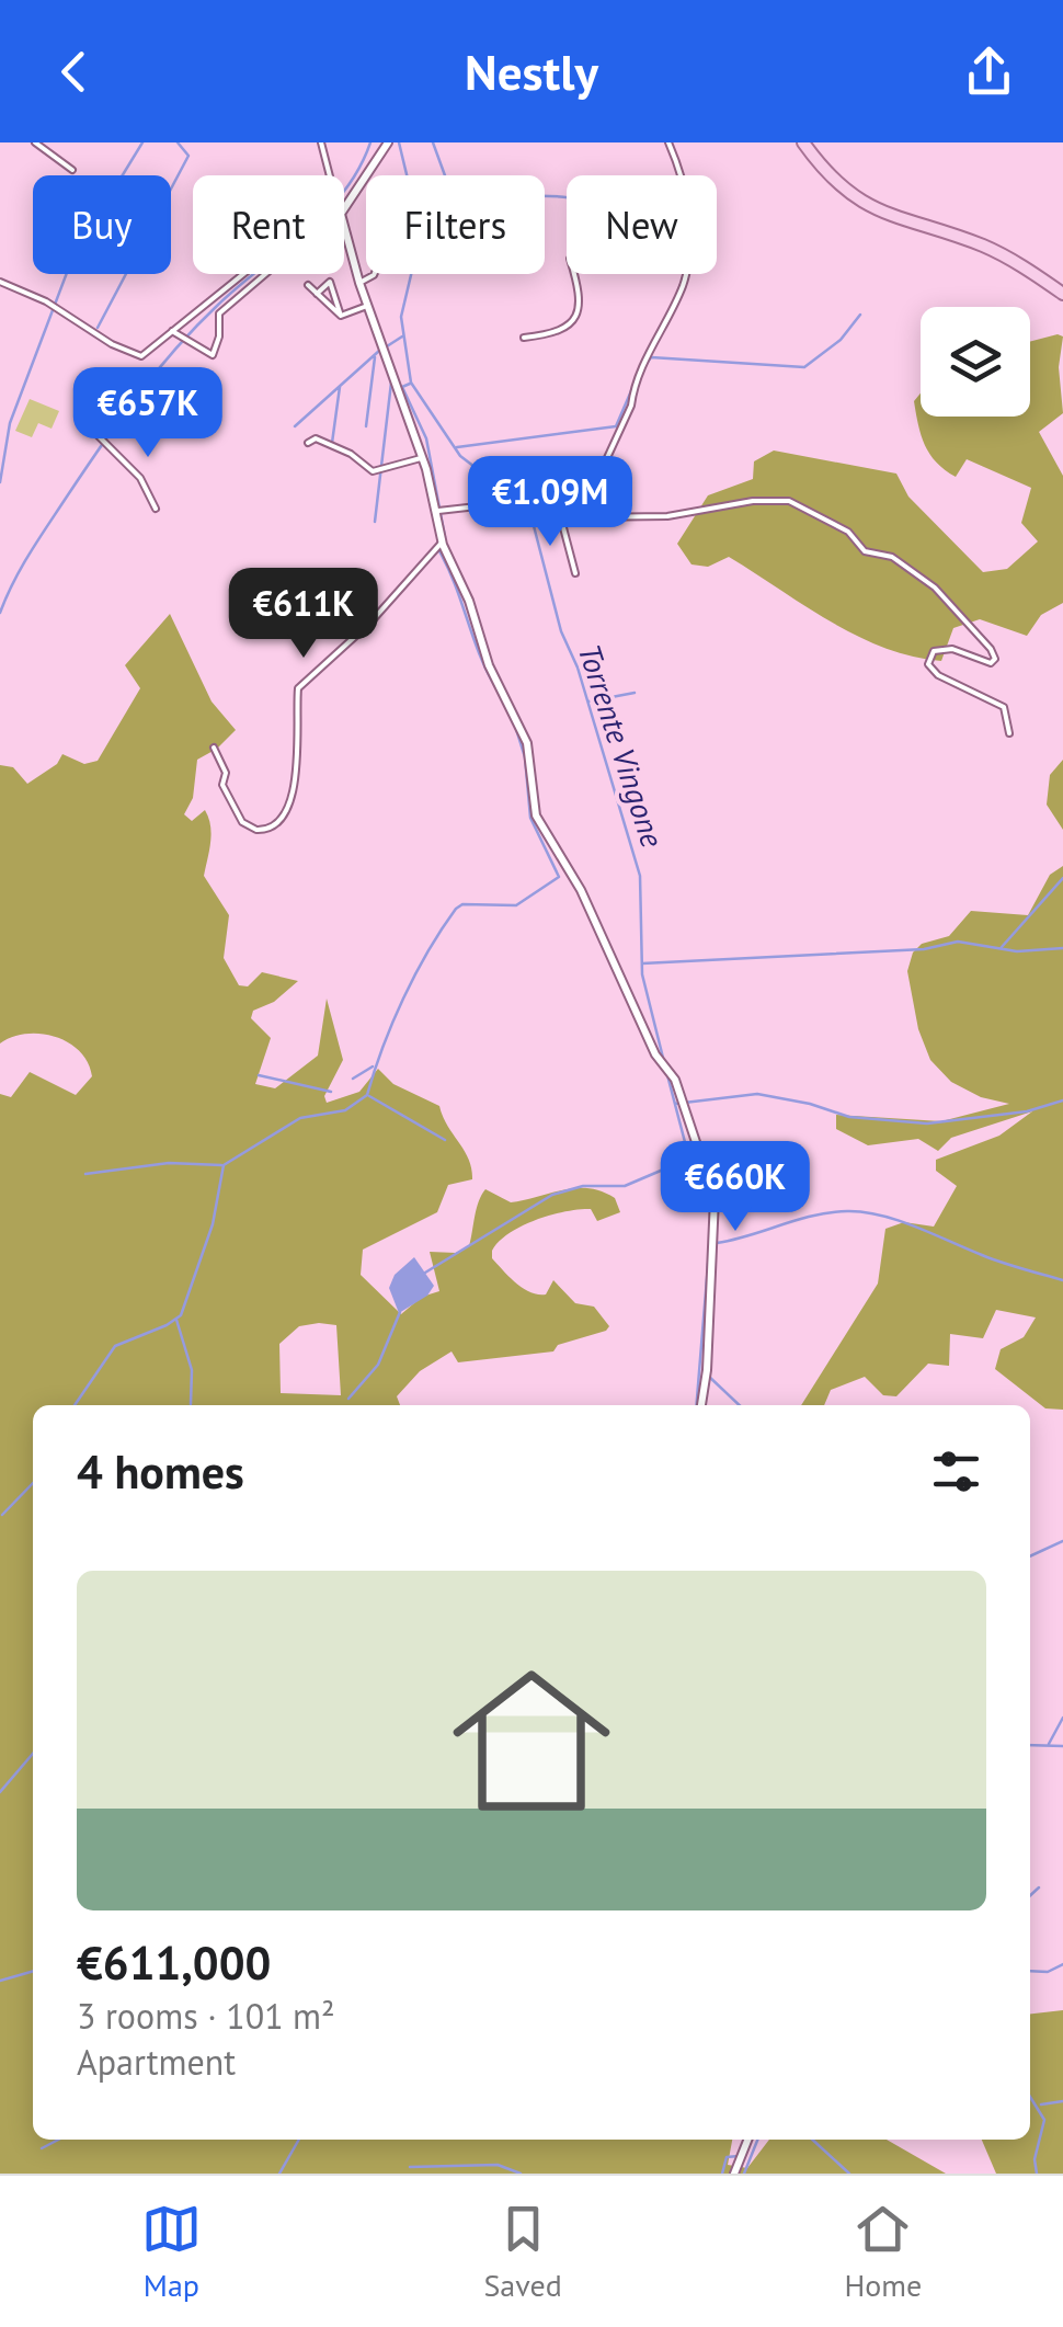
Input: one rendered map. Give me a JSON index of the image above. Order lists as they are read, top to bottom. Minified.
{"water":["Torrente Vingone"],"page":{"header":"Nestly","chip":["Buy","Rent","Filters","New"],"price":["€657K","€1.09M","€611K","€660K"],"heading":"4 homes","list":[{"name":"€611,000","note":"3 rooms · 101 m² · Apartment"}],"tabs":["Map","Saved","Home"]}}
